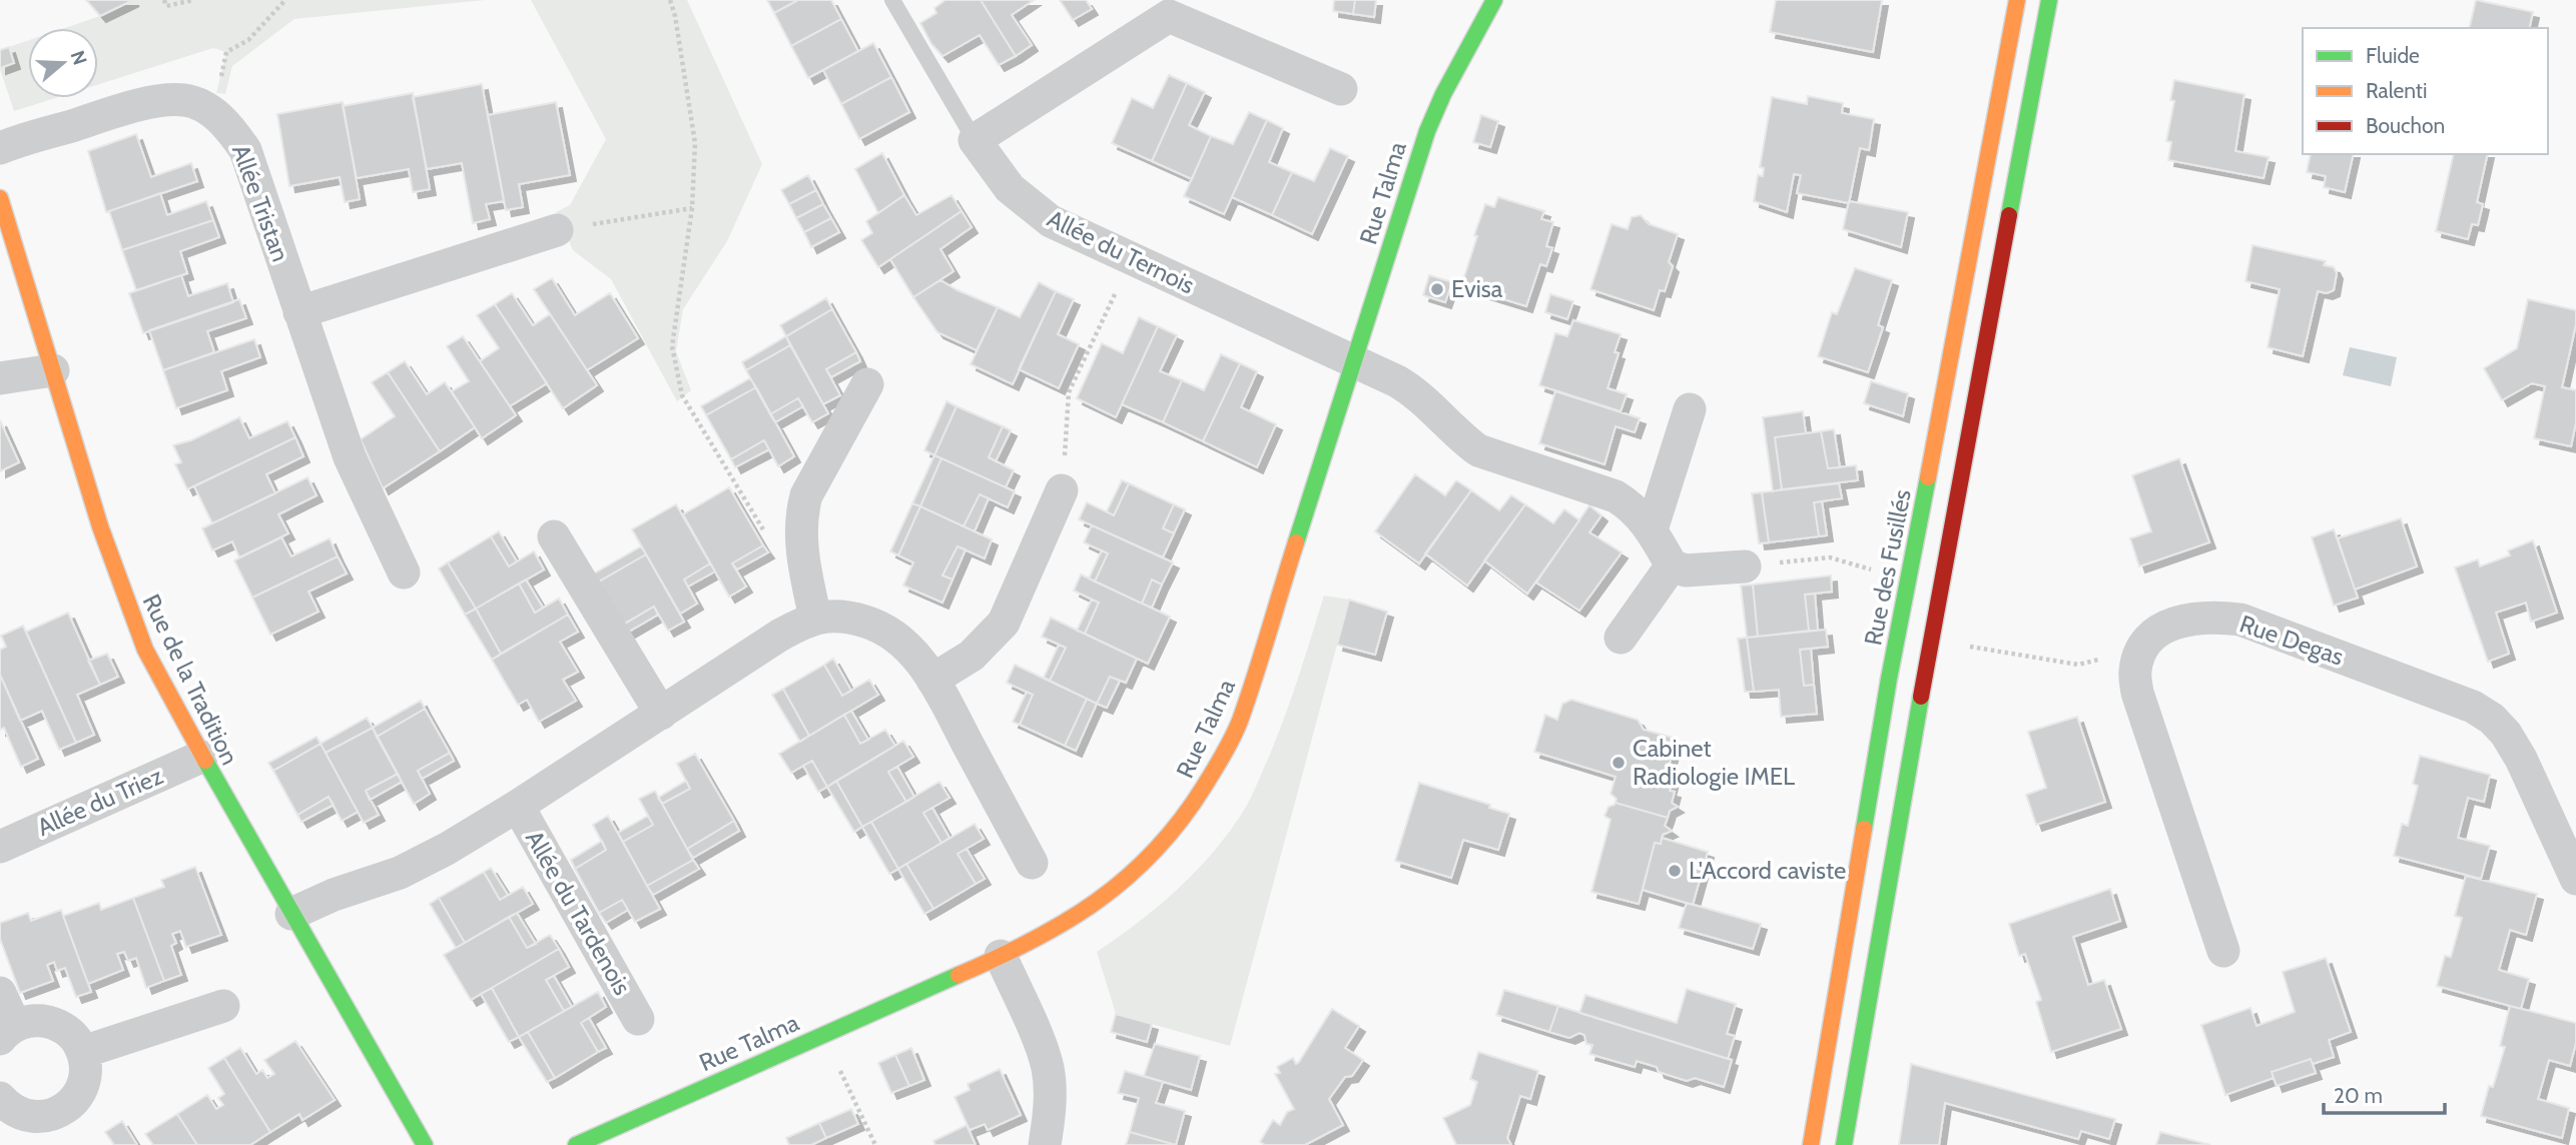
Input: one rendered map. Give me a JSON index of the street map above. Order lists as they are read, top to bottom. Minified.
{"streets":{"street":["Rue Talma","Allée Tristan","Allée du Ternois","Rue des Fusillés","Rue Degas","Rue de la Tradition","Allée du Triez","Allée du Tardenois"]},"crossings":[["Rue Talma","Allée du Ternois"],["Rue de la Tradition","Allée du Triez"],["Rue de la Tradition","Allée du Tardenois"]],"places":["Evisa","Cabinet Radiologie IMEL","L'Accord caviste"],"legend":["Fluide","Ralenti","Bouchon"],"scale_bar":"20 m","north":"right"}
